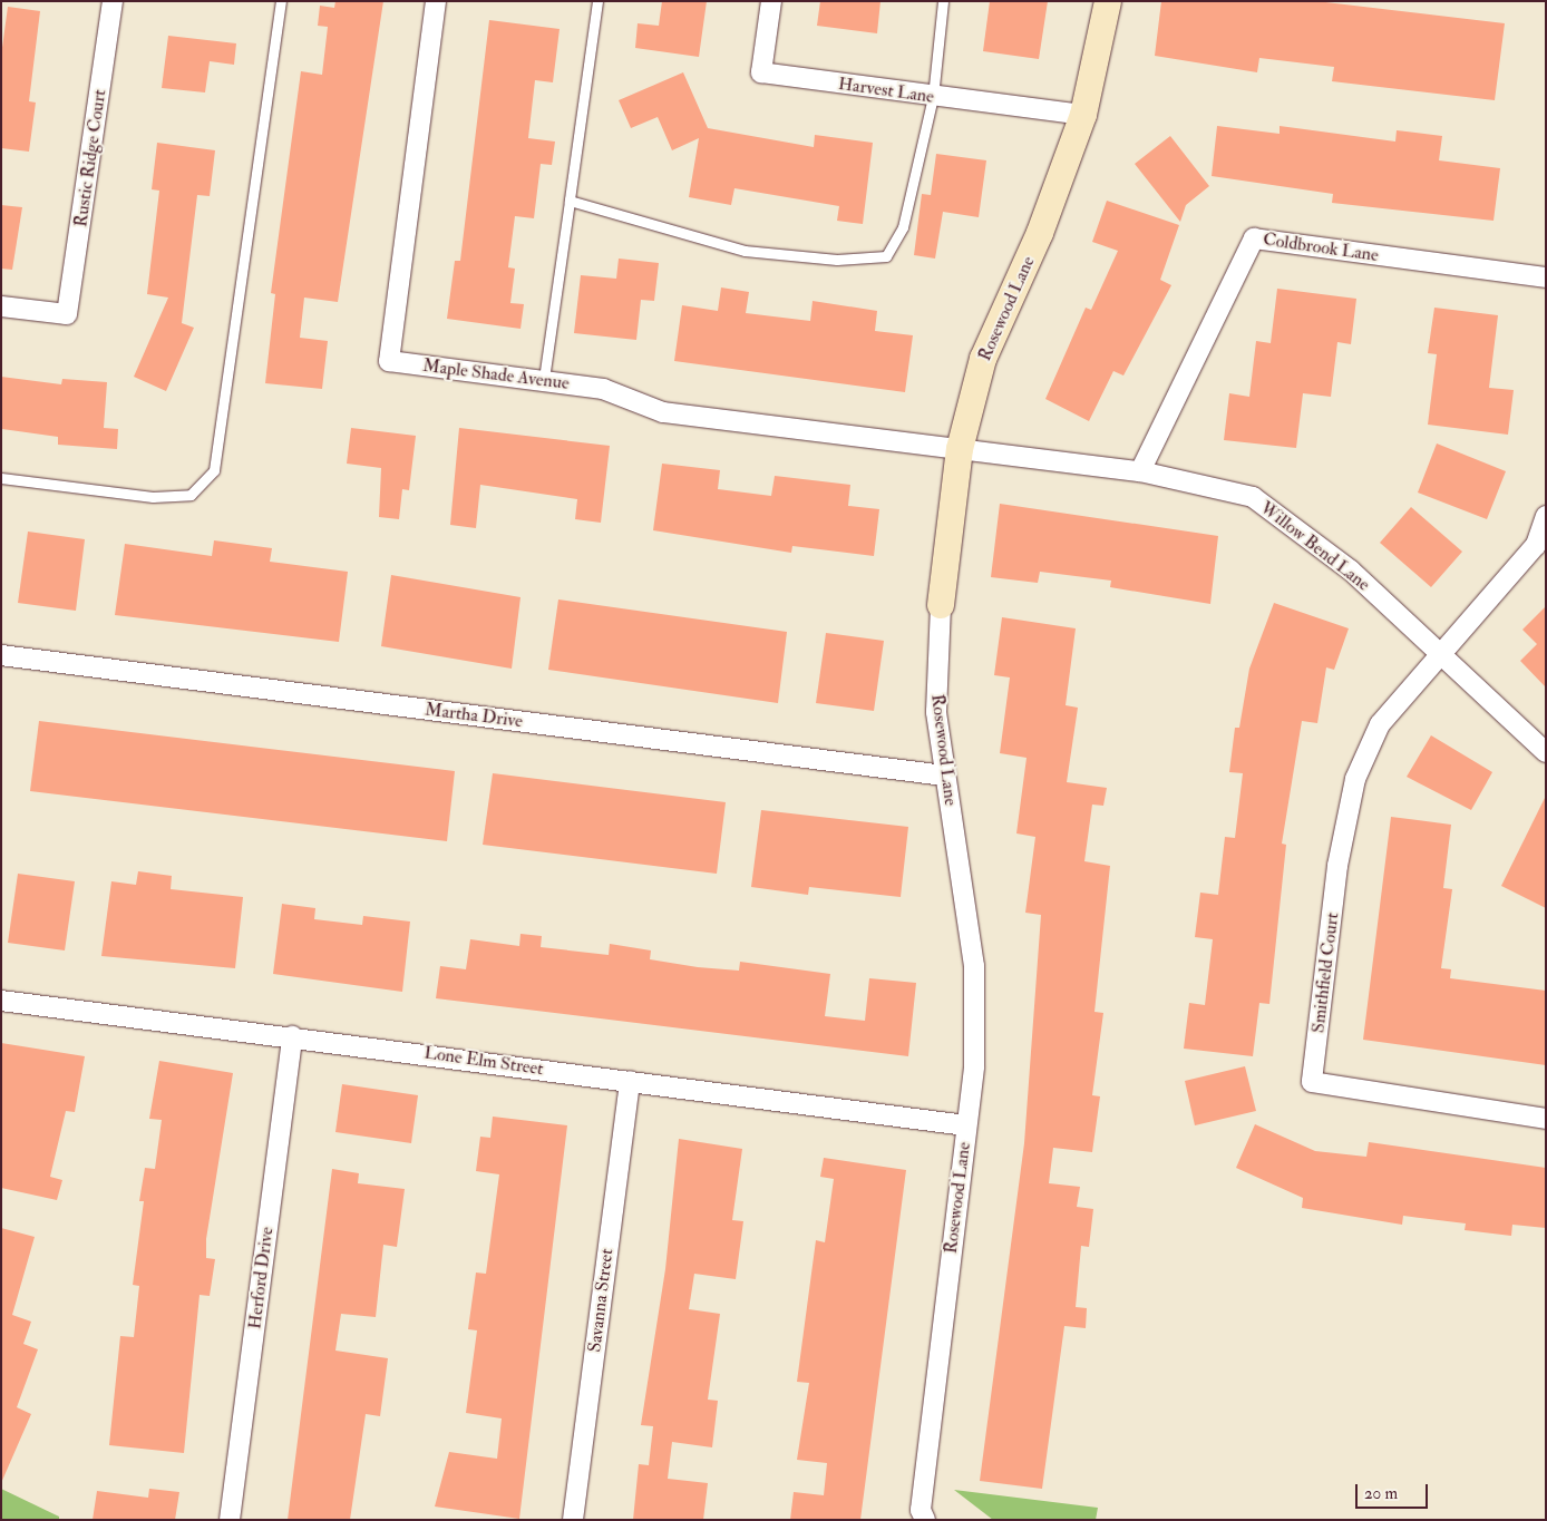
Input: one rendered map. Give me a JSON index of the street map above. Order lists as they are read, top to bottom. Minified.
{"streets":{"street":["Harvest Lane","Rustic Ridge Court","Coldbrook Lane","Rosewood Lane","Maple Shade Avenue","Willow Bend Lane","Martha Drive","Smithfield Court","Lone Elm Street","Herford Drive","Savanna Street"]},"crossings":[["Harvest Lane","Rosewood Lane"],["Coldbrook Lane","Willow Bend Lane"],["Rosewood Lane","Maple Shade Avenue"],["Rosewood Lane","Willow Bend Lane"],["Rosewood Lane","Martha Drive"],["Rosewood Lane","Lone Elm Street"],["Maple Shade Avenue","Willow Bend Lane"],["Willow Bend Lane","Smithfield Court"],["Lone Elm Street","Herford Drive"],["Lone Elm Street","Savanna Street"]],"scale_bar":"20 m"}
